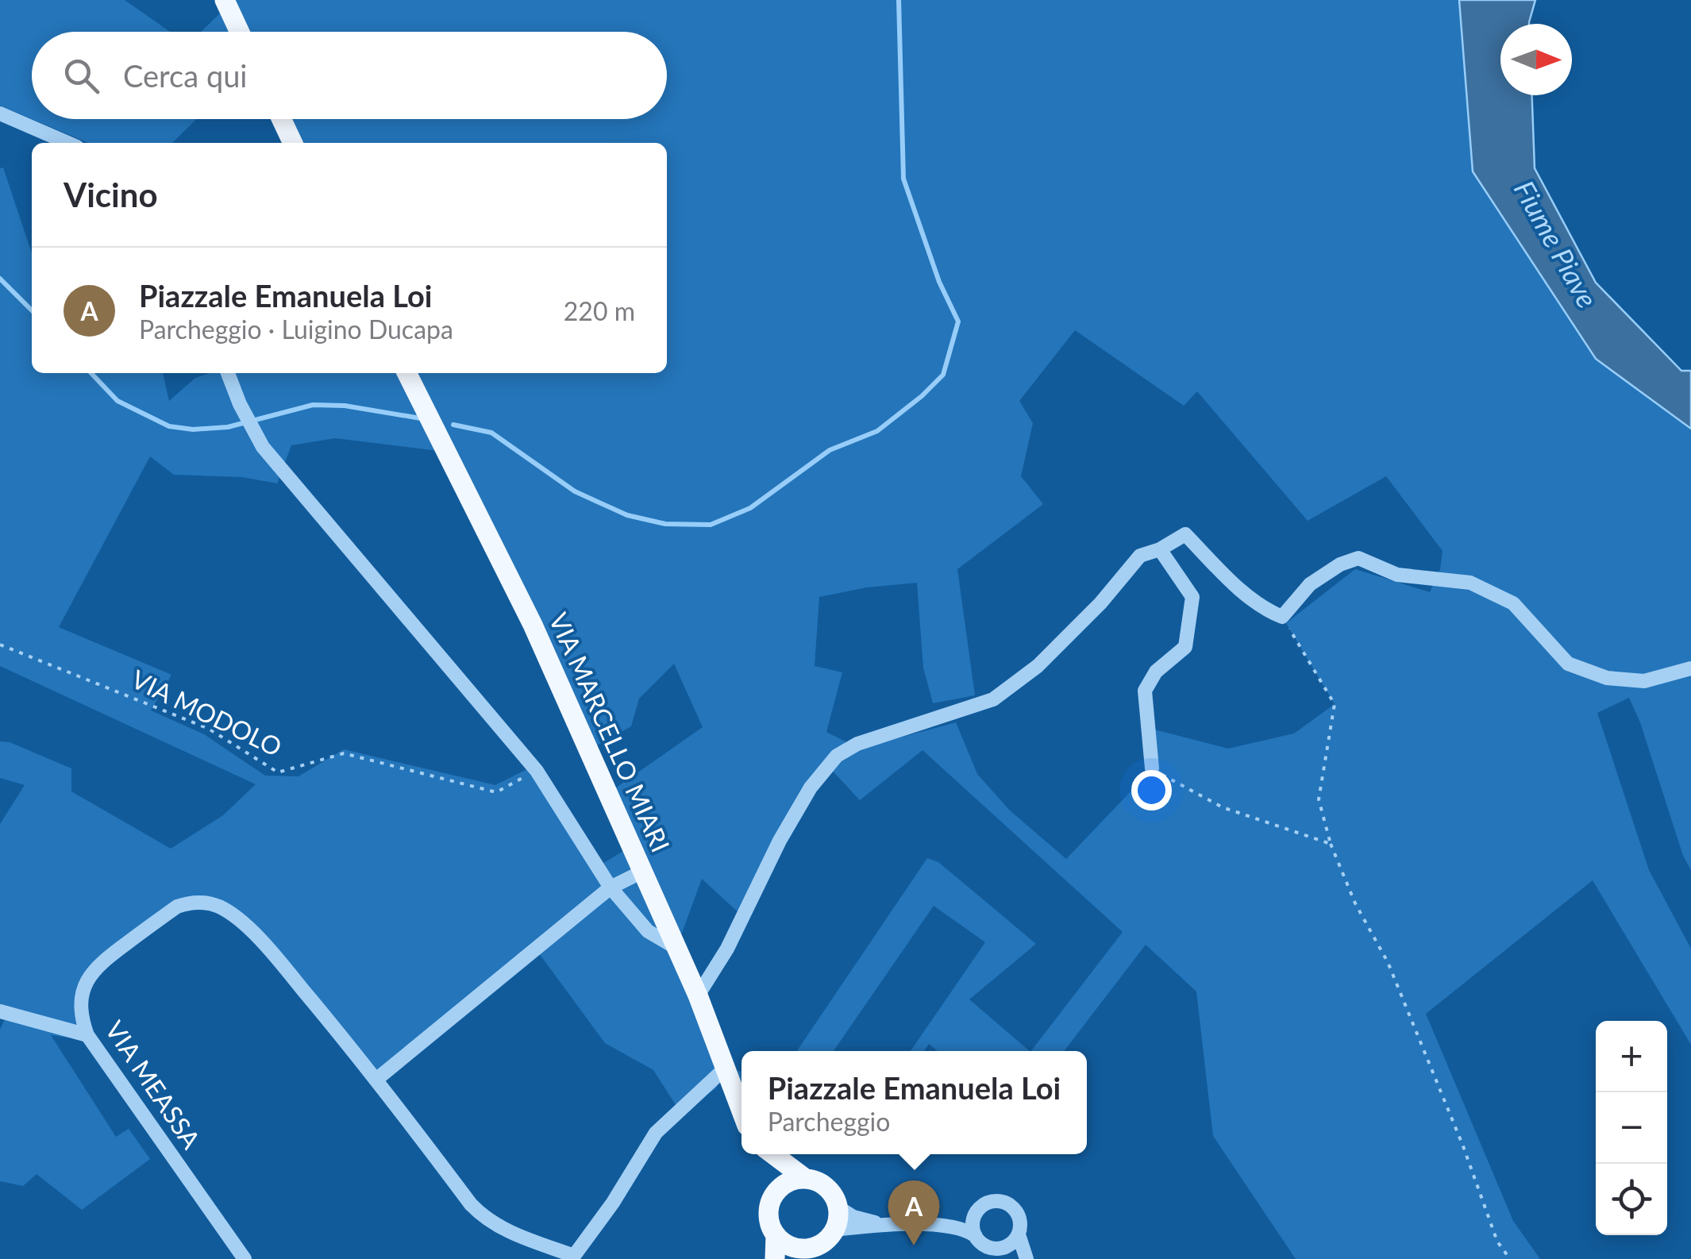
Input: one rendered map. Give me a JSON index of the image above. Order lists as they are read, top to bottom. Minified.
{"streets":{"main road":["VIA MARCELLO MIARI"],"street":["VIA MEASSA"],"path":["VIA MODOLO"]},"crossings":[["VIA MARCELLO MIARI","VIA MEASSA"]],"water":["Fiume Piave"],"north":"right","page":{"search":"Cerca qui","heading":"Vicino","list":[{"mark":"A","name":"Piazzale Emanuela Loi","note":"Parcheggio · Luigino Ducapa","value":"220 m"}],"map_buttons":["+","−"],"popup":["Piazzale Emanuela Loi","Parcheggio"],"pins":"A"}}
